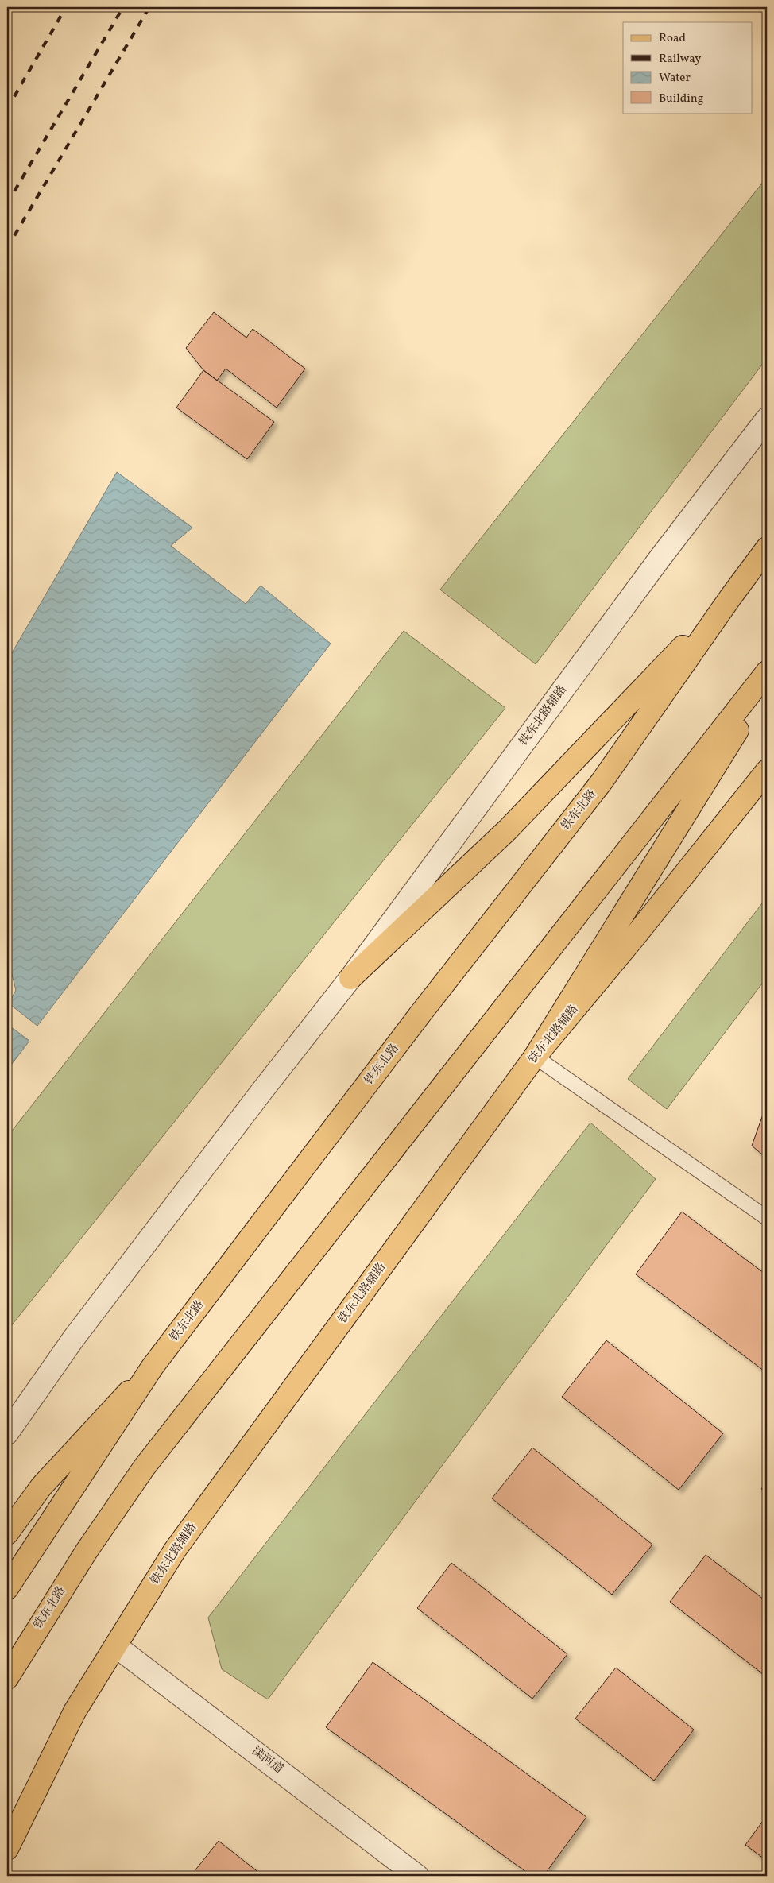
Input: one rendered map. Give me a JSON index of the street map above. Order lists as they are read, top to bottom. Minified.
{"streets":{"main road":["铁东北路辅路","铁东北路"],"street":["滦河道"]},"crossings":[["铁东北路辅路","滦河道"]],"legend":["Road","Railway","Water","Building"]}
